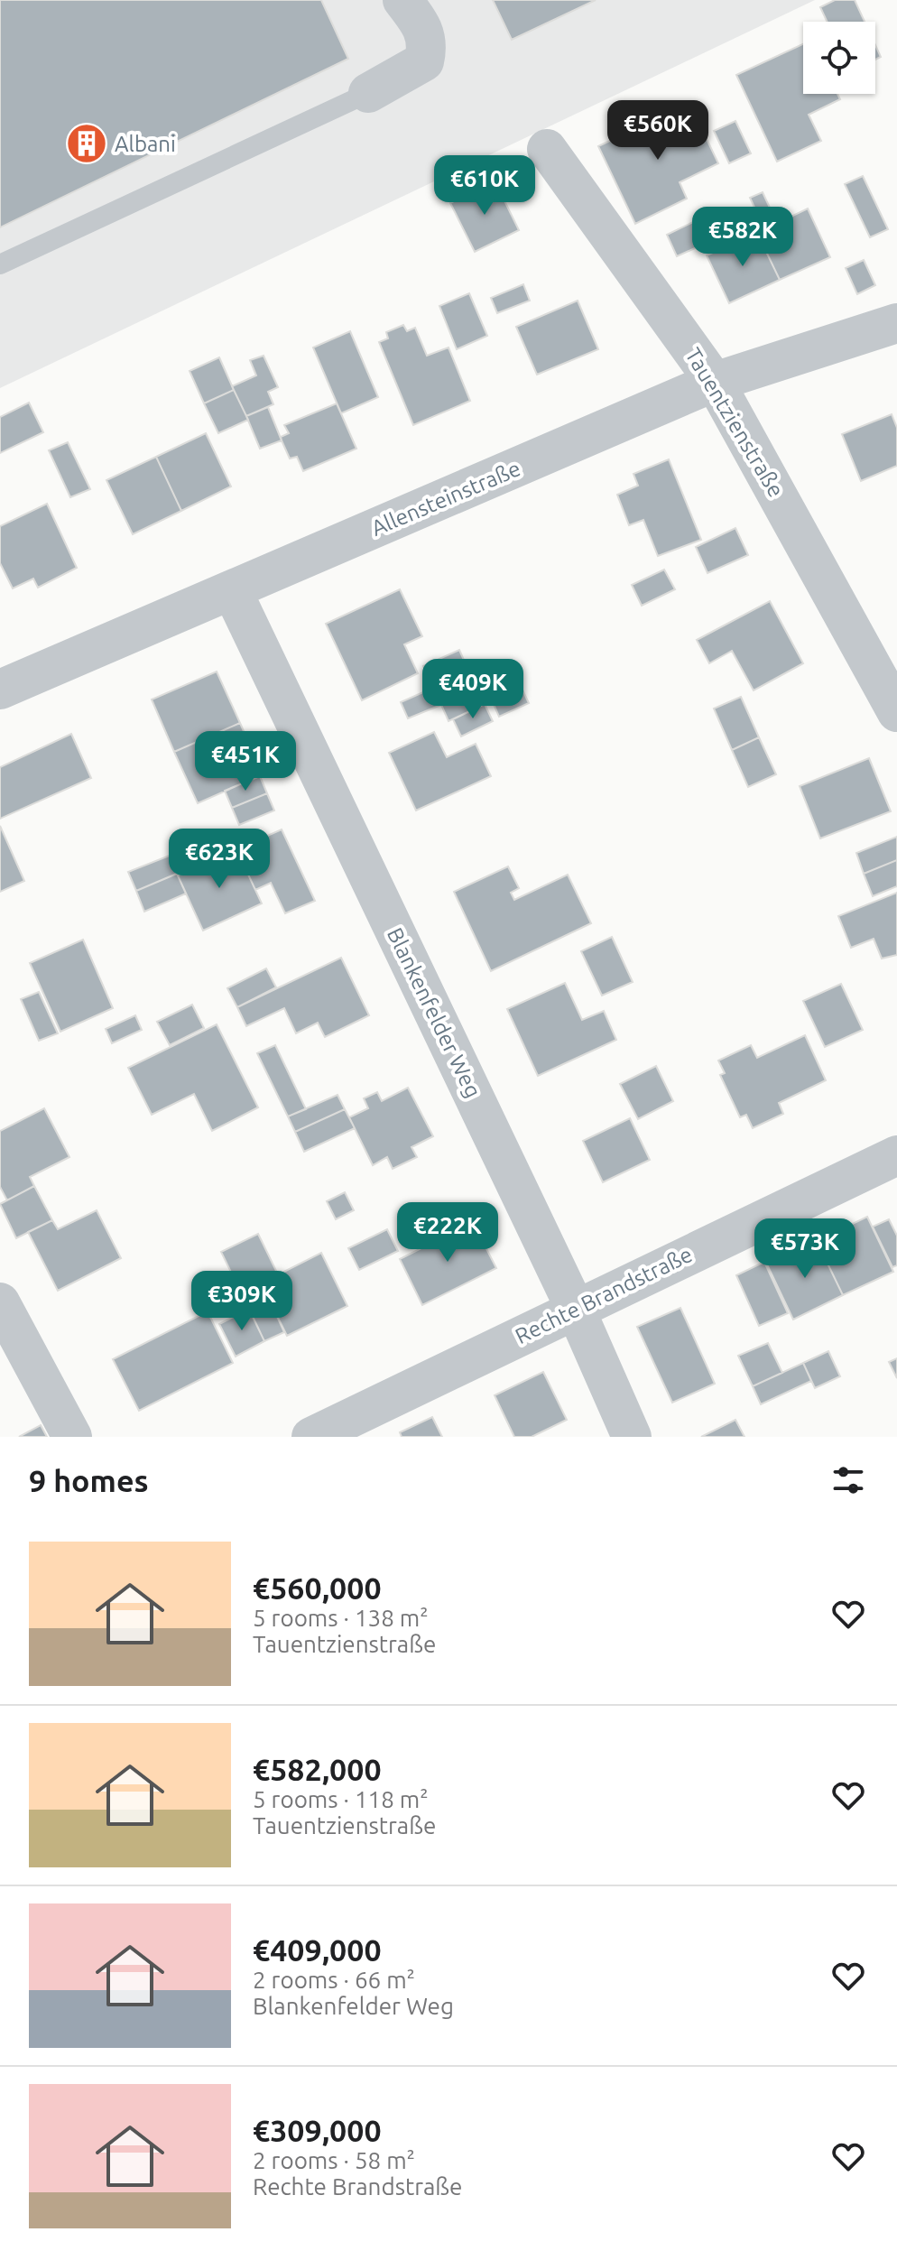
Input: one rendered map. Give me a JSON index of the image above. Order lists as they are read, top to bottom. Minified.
{"streets":{"street":["Tauentzienstraße","Allensteinstraße","Blankenfelder Weg","Rechte Brandstraße"]},"crossings":[["Tauentzienstraße","Allensteinstraße"],["Allensteinstraße","Blankenfelder Weg"],["Blankenfelder Weg","Rechte Brandstraße"]],"places":{"building":["Albani"]},"page":{"price":["€560K","€610K","€582K","€409K","€451K","€623K","€222K","€573K","€309K"],"heading":"9 homes","list":[{"name":"€560,000","note":"5 rooms · 138 m² · Tauentzienstraße"},{"name":"€582,000","note":"5 rooms · 118 m² · Tauentzienstraße"},{"name":"€409,000","note":"2 rooms · 66 m² · Blankenfelder Weg"},{"name":"€309,000","note":"2 rooms · 58 m² · Rechte Brandstraße"}]}}
